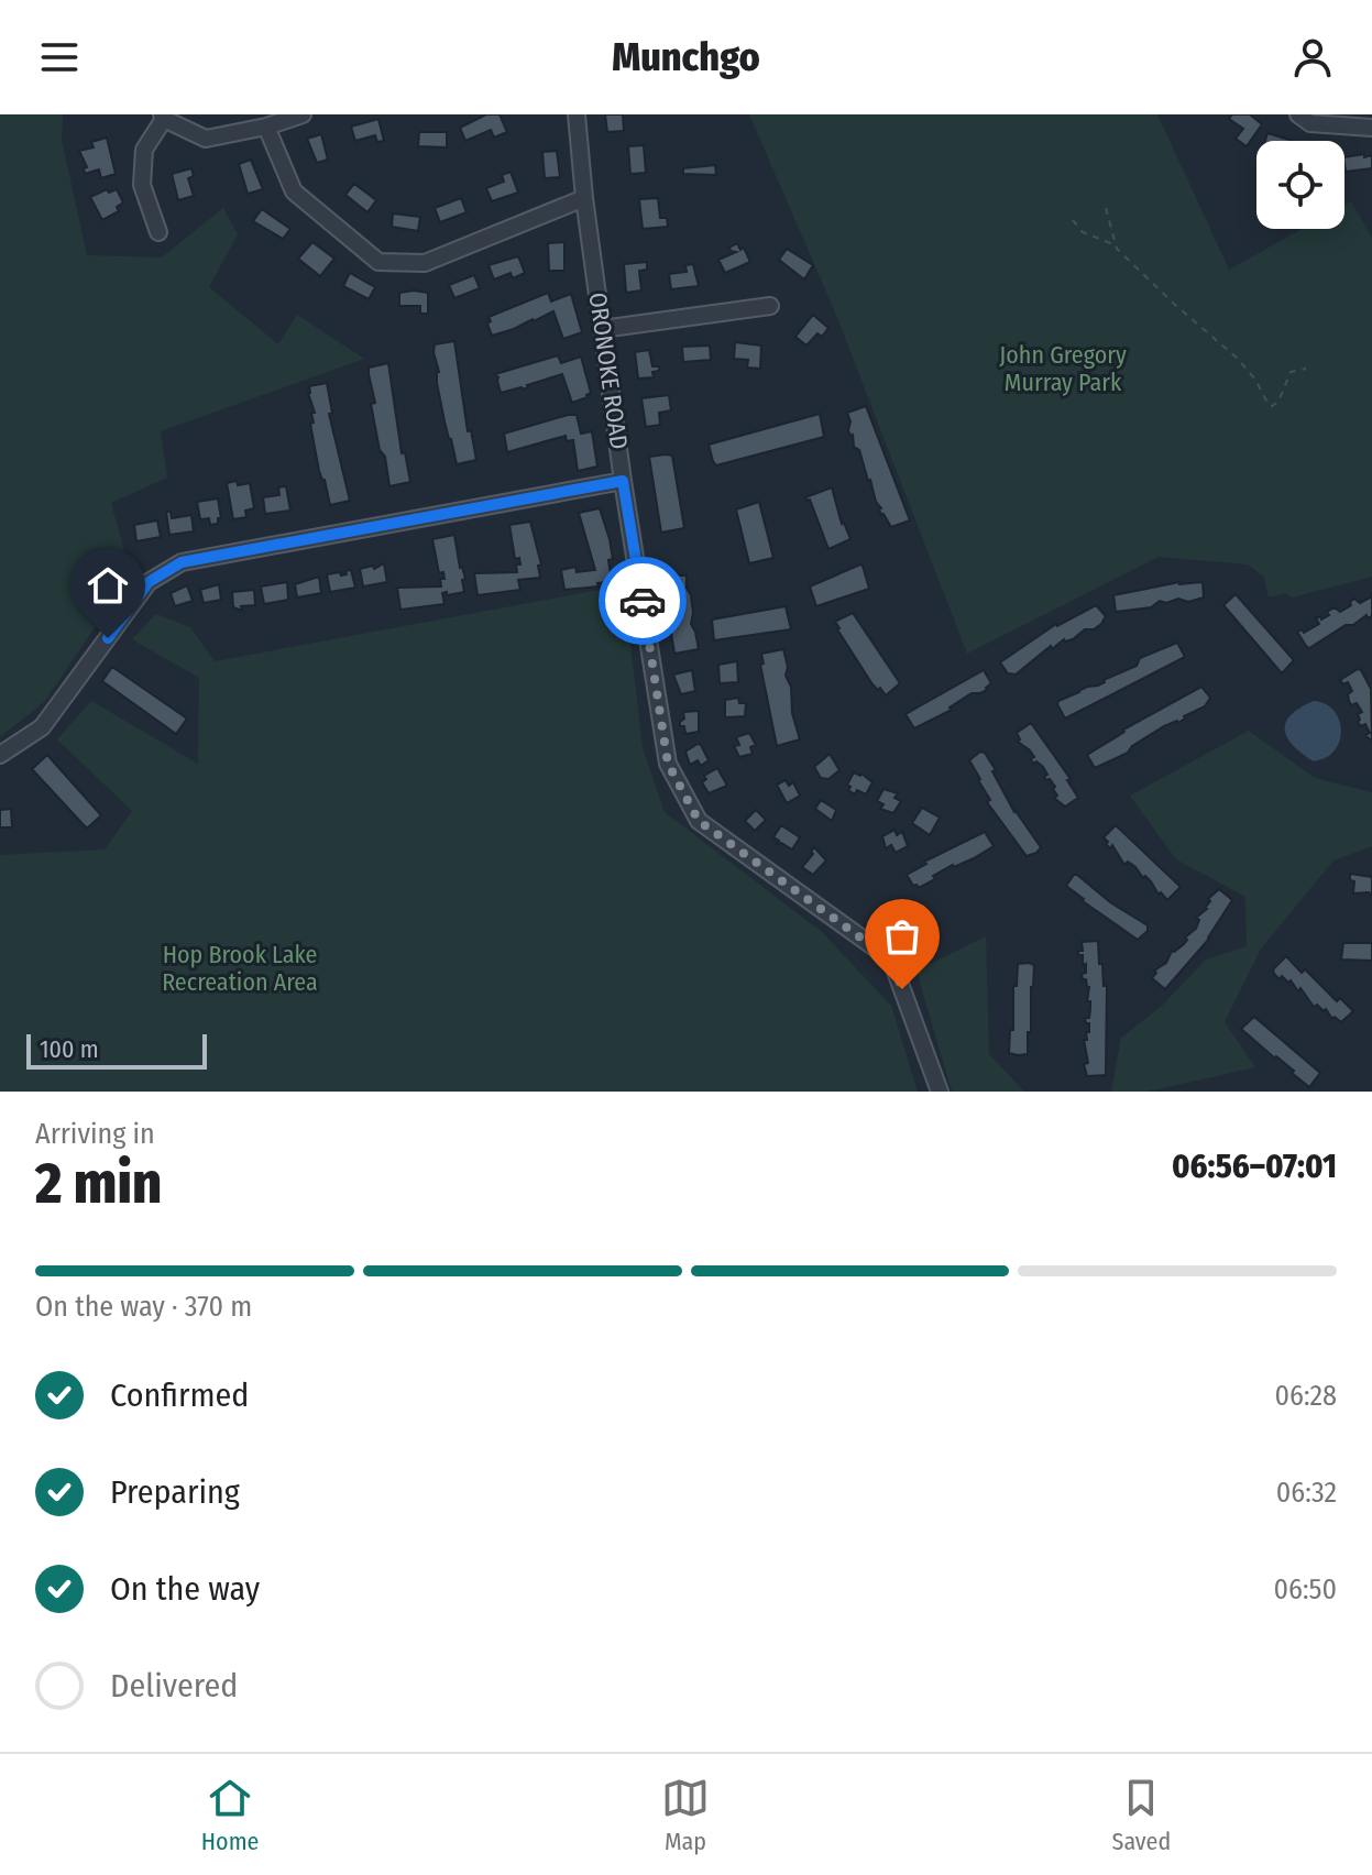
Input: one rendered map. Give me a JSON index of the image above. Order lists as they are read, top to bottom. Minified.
{"streets":{"street":["ORONOKE ROAD"]},"parks":["John Gregory Murray Park","Hop Brook Lake Recreation Area"],"scale_bar":"100 m","page":{"header":"Munchgo","scale":"100 m","heading":["2 min","Arriving in","06:56–07:01"],"bar":"On the way · 370 m","list":[["Confirmed","06:28"],["Preparing","06:32"],["On the way","06:50"],"Delivered"],"tabs":["Home","Map","Saved"]}}
